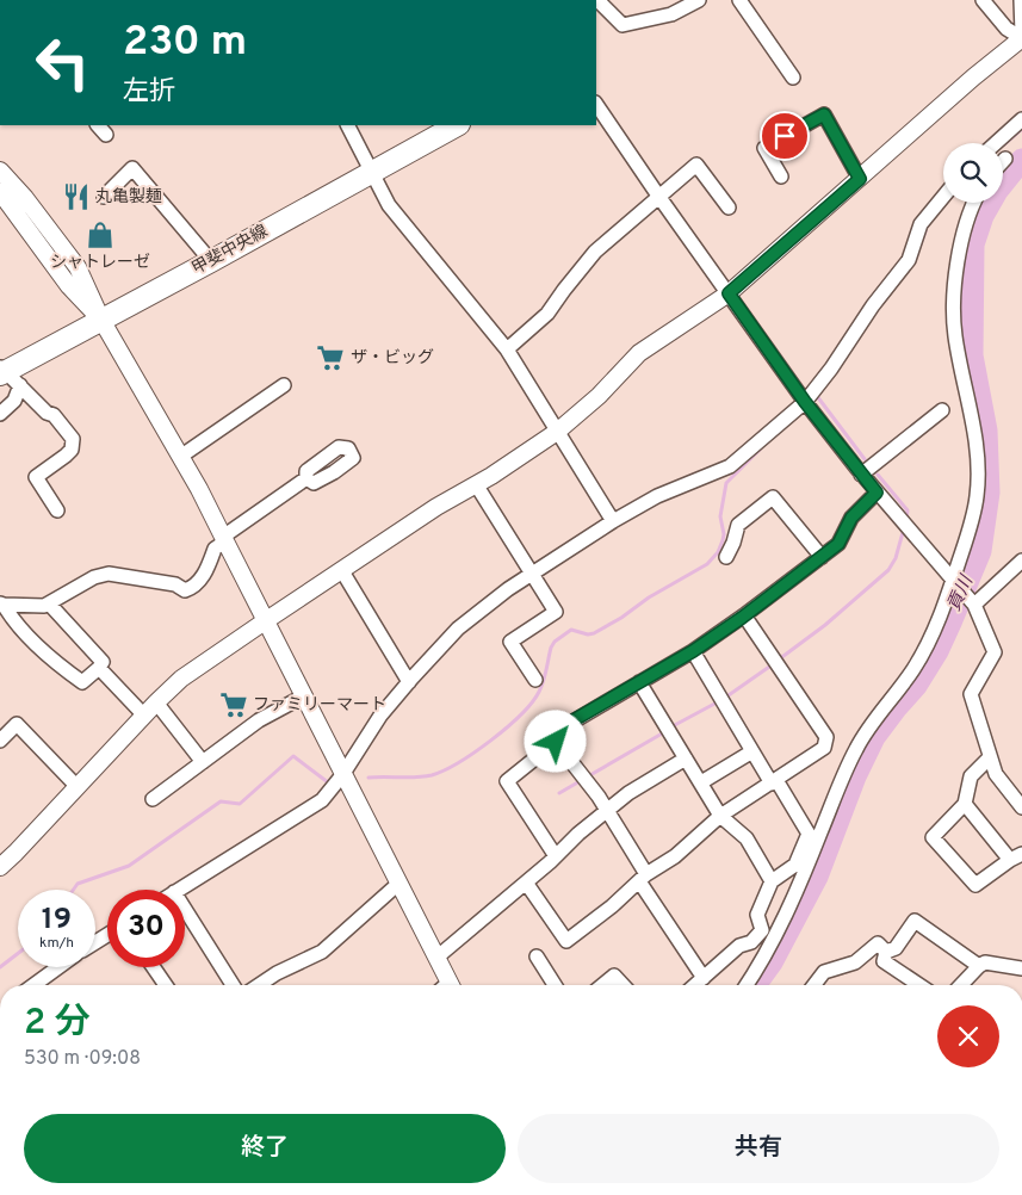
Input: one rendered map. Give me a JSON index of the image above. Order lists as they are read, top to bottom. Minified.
{"streets":{"main road":["甲斐中央線"]},"water":["貢川"],"places":{"restaurant":["丸亀製麺"],"shop":["シャトレーゼ"],"supermarket":["ザ・ビッグ","ファミリーマート"]},"page":{"turn":["230 m","左折"],"speed":"19 km/h","limit":"30","heading":["2 分","530 m · 09:08"],"buttons":["終了","共有"]}}
